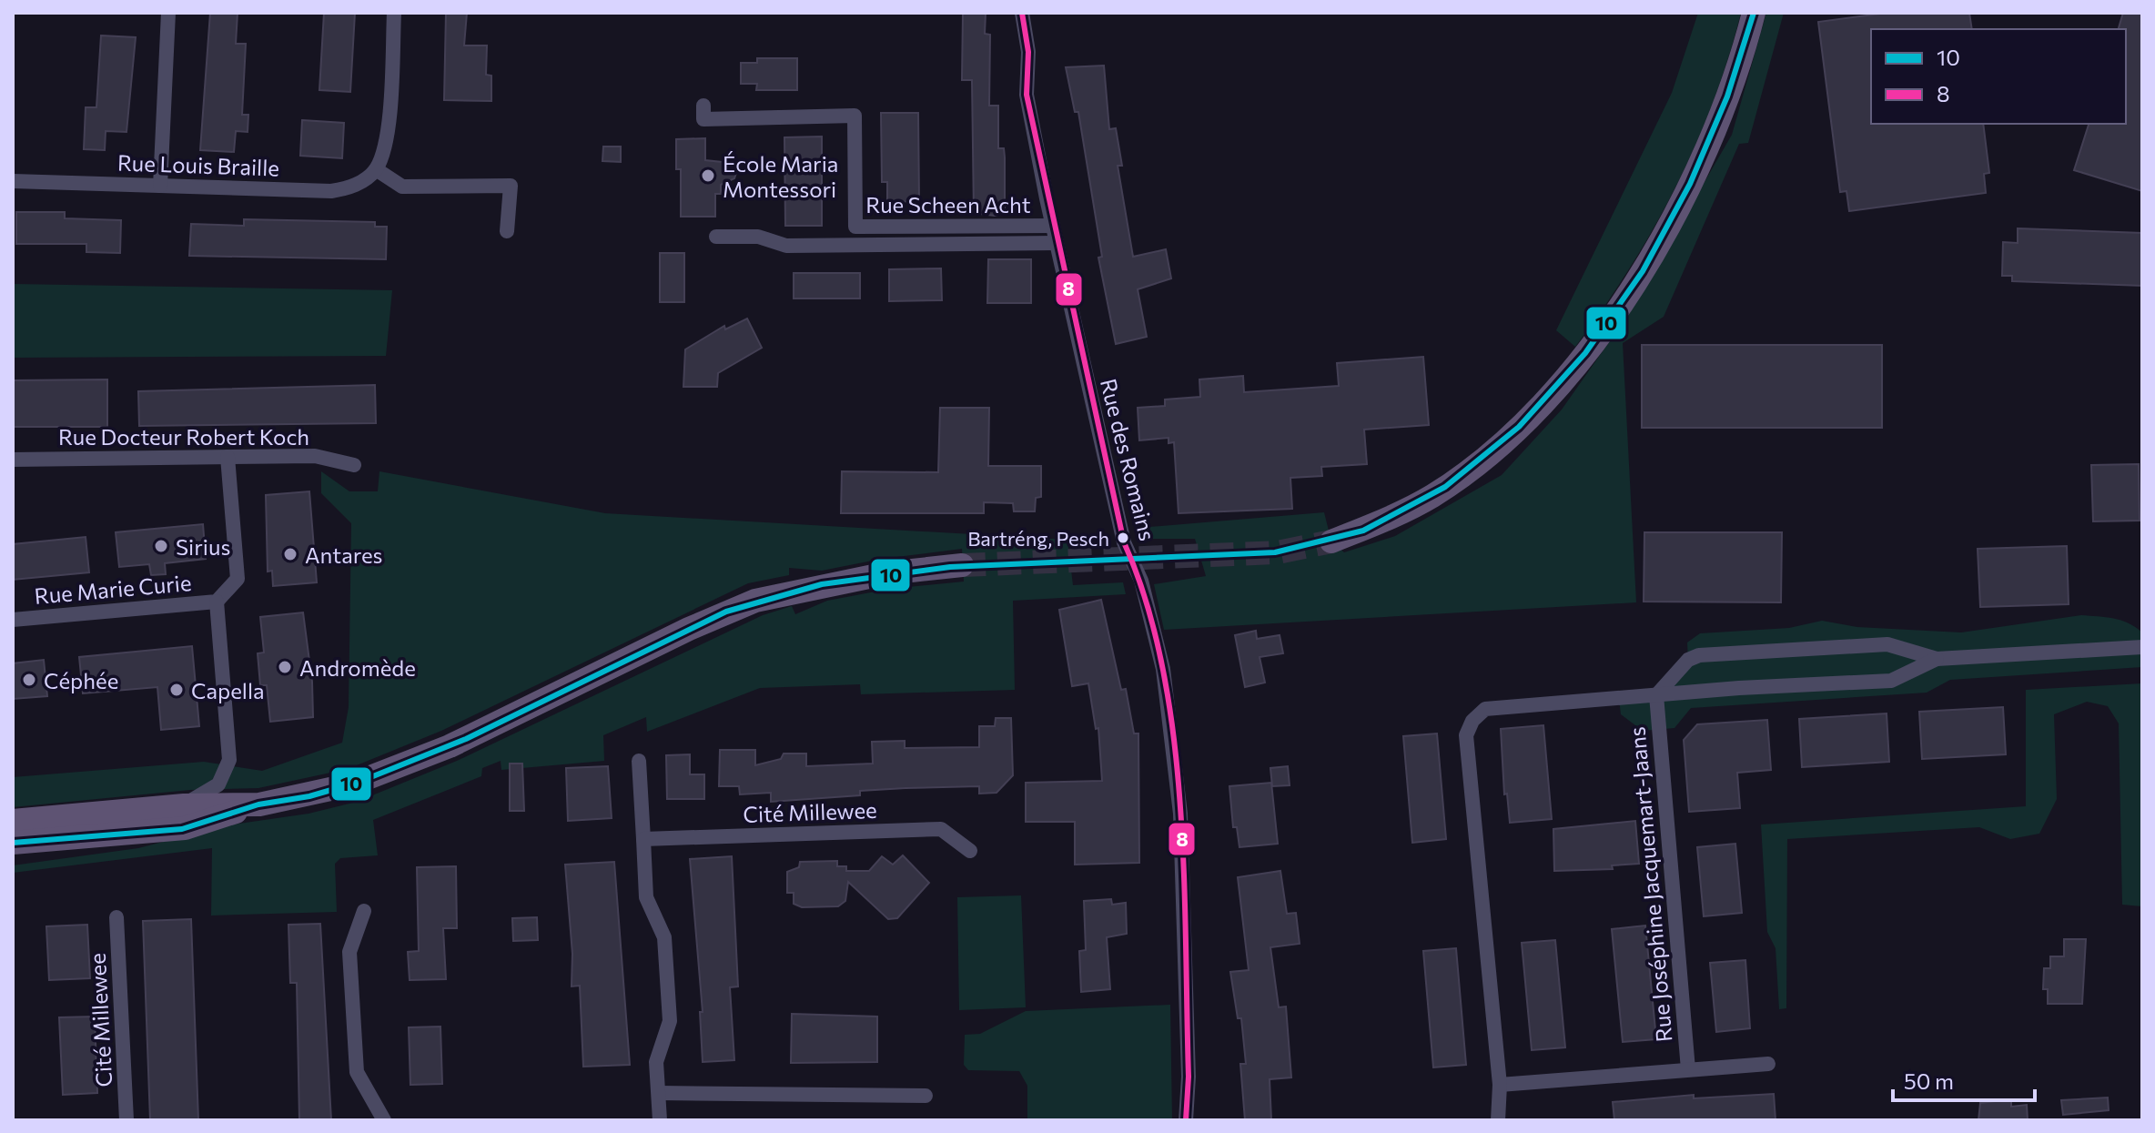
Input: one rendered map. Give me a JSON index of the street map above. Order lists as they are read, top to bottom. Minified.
{"streets":{"street":["Rue Louis Braille","Rue Scheen Acht","Rue Docteur Robert Koch","Rue des Romains","Rue Marie Curie","Cité Millewee","Rue Joséphine Jacquemart-Jaans"]},"crossings":[["Rue Scheen Acht","Rue des Romains"],["Rue Docteur Robert Koch","Rue Marie Curie"]],"places":["École Maria Montessori","Bartréng, Pesch","Sirius","Antares","Andromède","Céphée","Capella"],"lines":["transit line 10","transit line 8"],"legend":["10","8"],"scale_bar":"50 m"}
